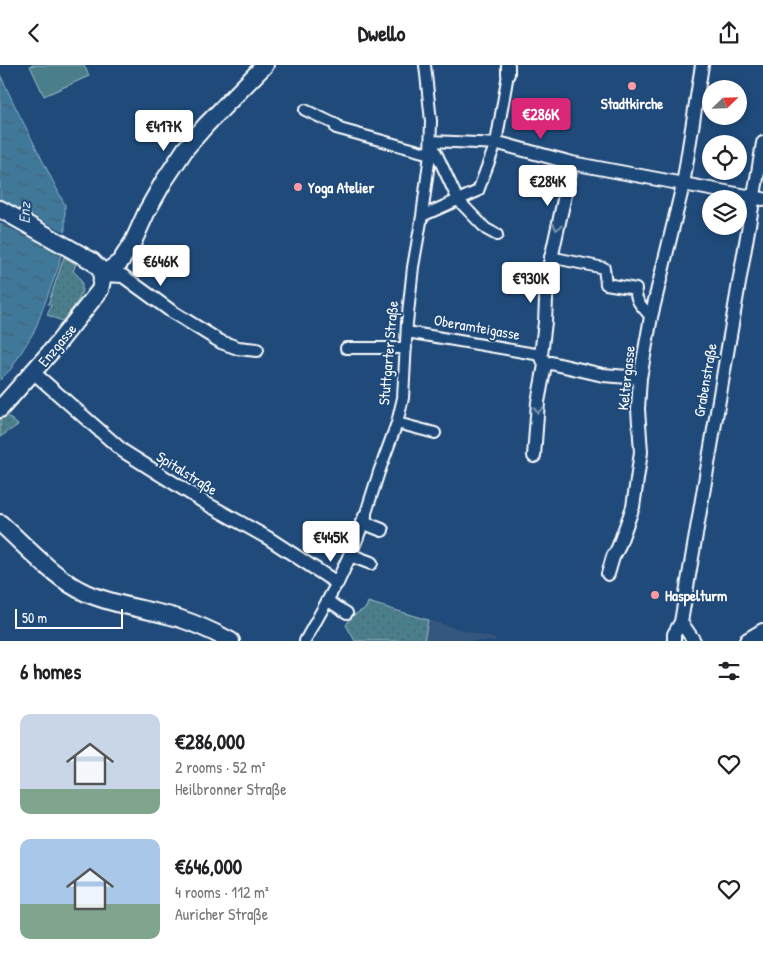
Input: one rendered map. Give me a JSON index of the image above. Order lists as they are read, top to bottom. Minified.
{"streets":{"street":["Oberamteigasse","Enzgasse","Stuttgarter Straße","Keltergasse","Grabenstraße","Spitalstraße"]},"crossings":[["Oberamteigasse","Stuttgarter Straße"],["Oberamteigasse","Keltergasse"],["Enzgasse","Spitalstraße"],["Stuttgarter Straße","Spitalstraße"]],"water":["Enz"],"places":["Stadtkirche","Yoga Atelier","Haspelturm"],"scale_bar":"50 m","north":"top right","page":{"header":"Dwello","price":["€286K","€417K","€284K","€646K","€930K","€445K"],"scale":"50 m","heading":"6 homes","list":[{"name":"€286,000","note":"2 rooms · 52 m² · Heilbronner Straße"},{"name":"€646,000","note":"4 rooms · 112 m² · Auricher Straße"}]}}
